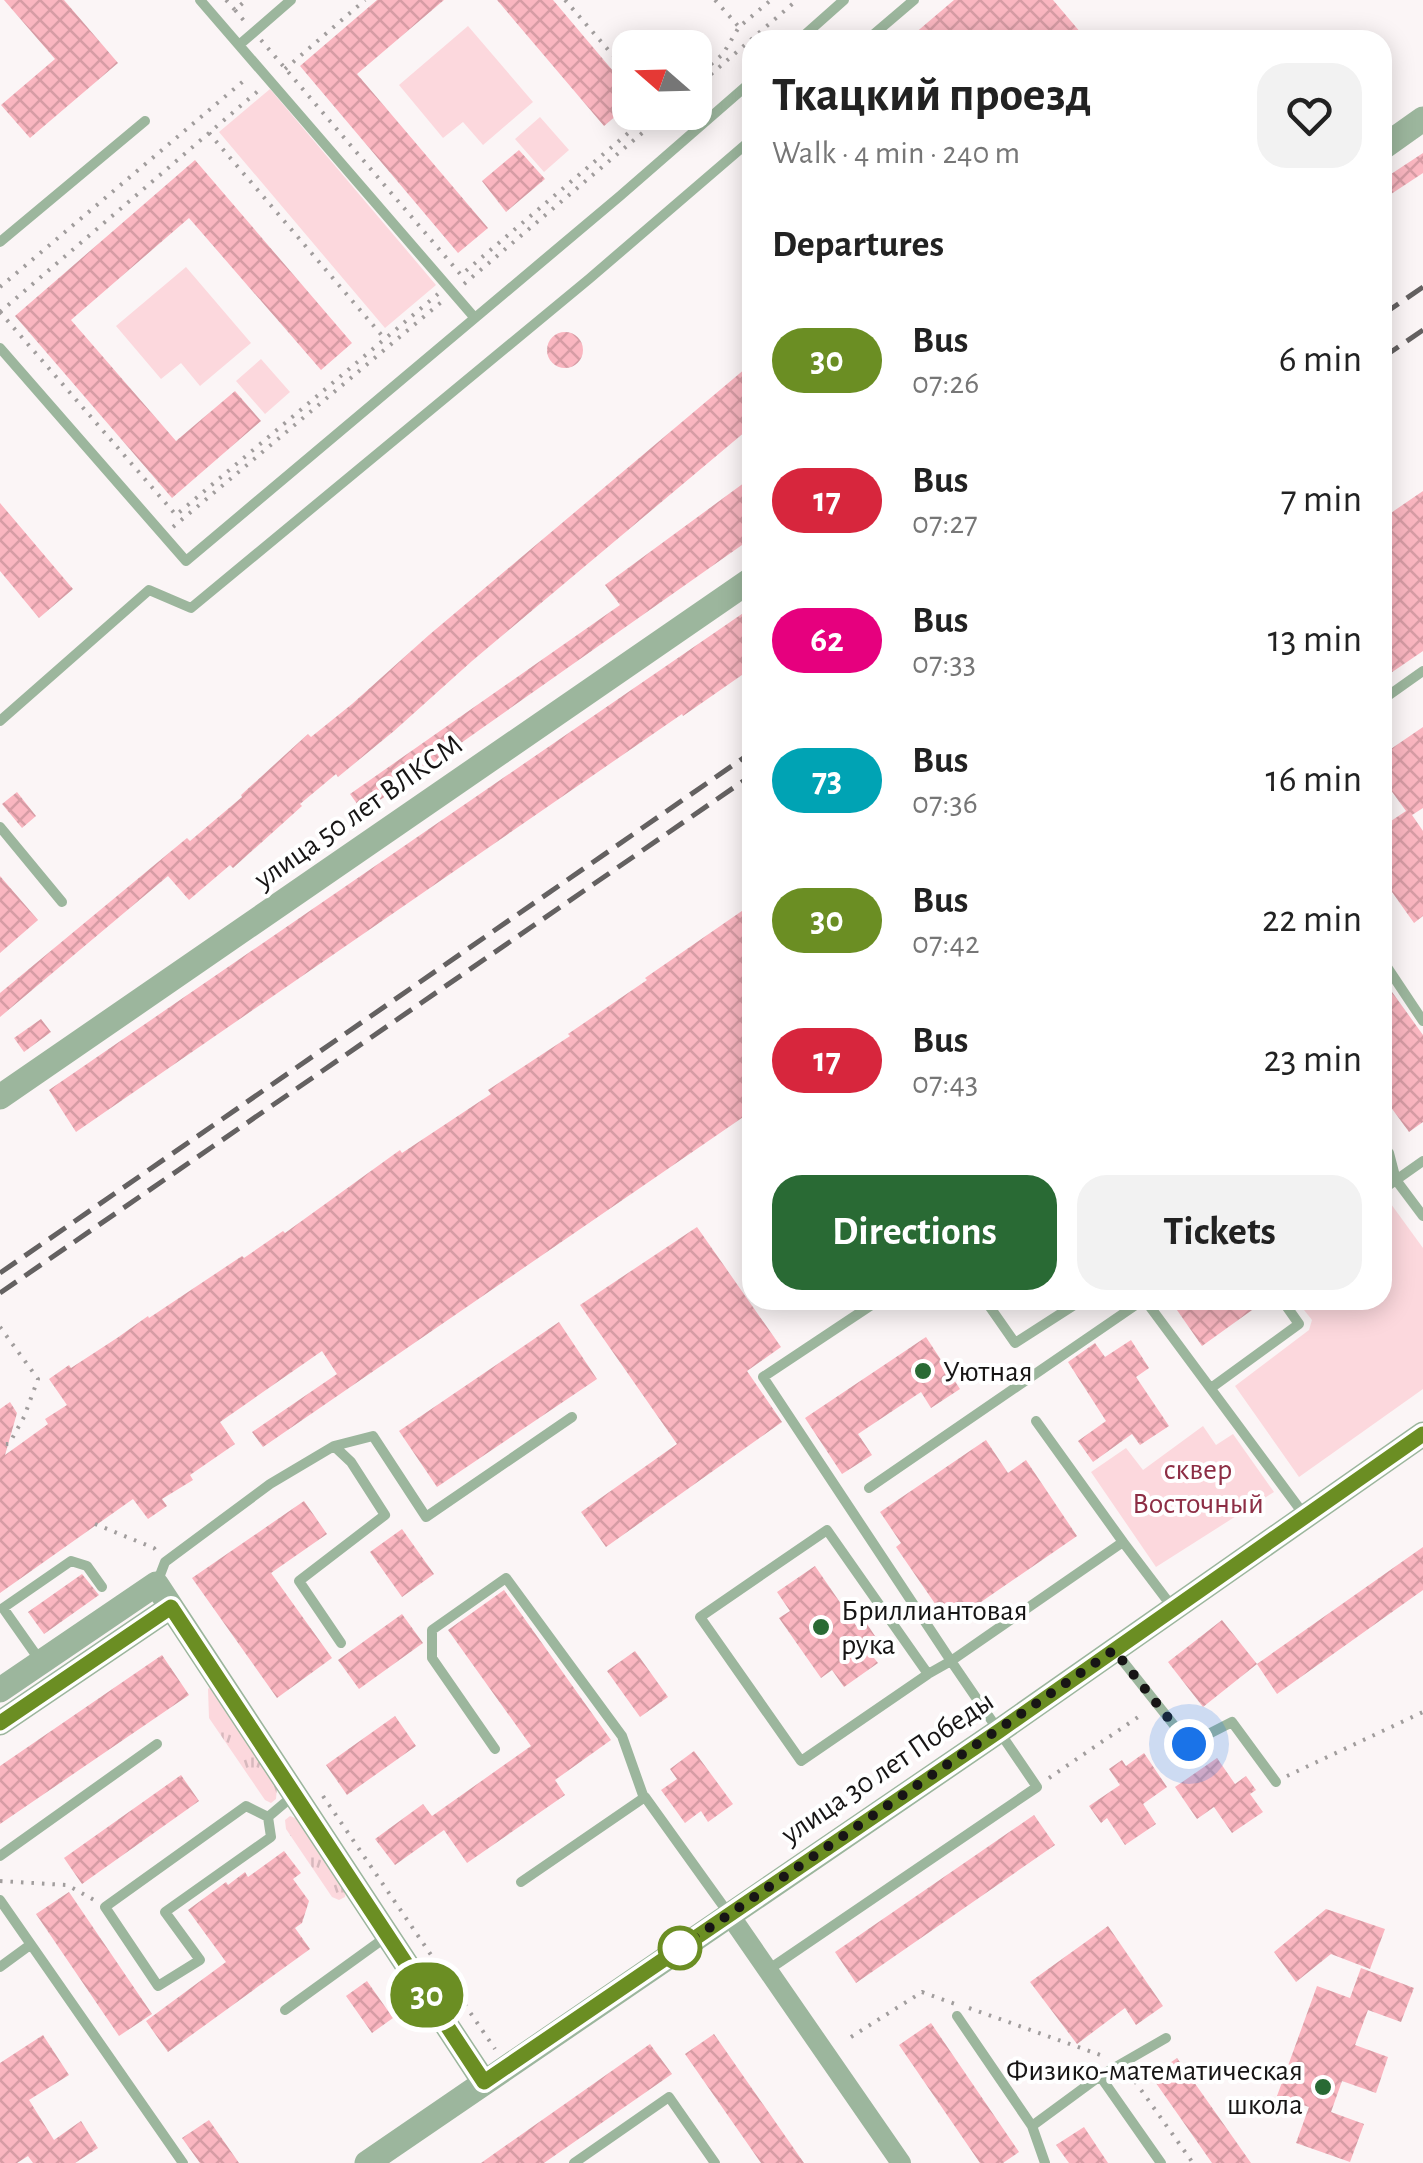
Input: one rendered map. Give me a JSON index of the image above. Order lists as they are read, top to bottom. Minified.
{"streets":{"street":["улица 50 лет ВЛКСМ","улица 30 лет Победы"]},"parks":["сквер Восточный"],"places":["Уютная","Бриллиантовая рука","Физико-математическая школа"],"lines":["bus line 30"],"north":"left","page":{"on_map":"30","heading":[["Ткацкий проезд","Walk · 4 min · 240 m"],"Departures"],"list":[{"mark":"30","name":"Bus","note":"07:26","value":"6 min"},{"mark":"17","name":"Bus","note":"07:27","value":"7 min"},{"mark":"62","name":"Bus","note":"07:33","value":"13 min"},{"mark":"73","name":"Bus","note":"07:36","value":"16 min"},{"mark":"30","name":"Bus","note":"07:42","value":"22 min"},{"mark":"17","name":"Bus","note":"07:43","value":"23 min"}],"buttons":["Directions","Tickets"]}}
